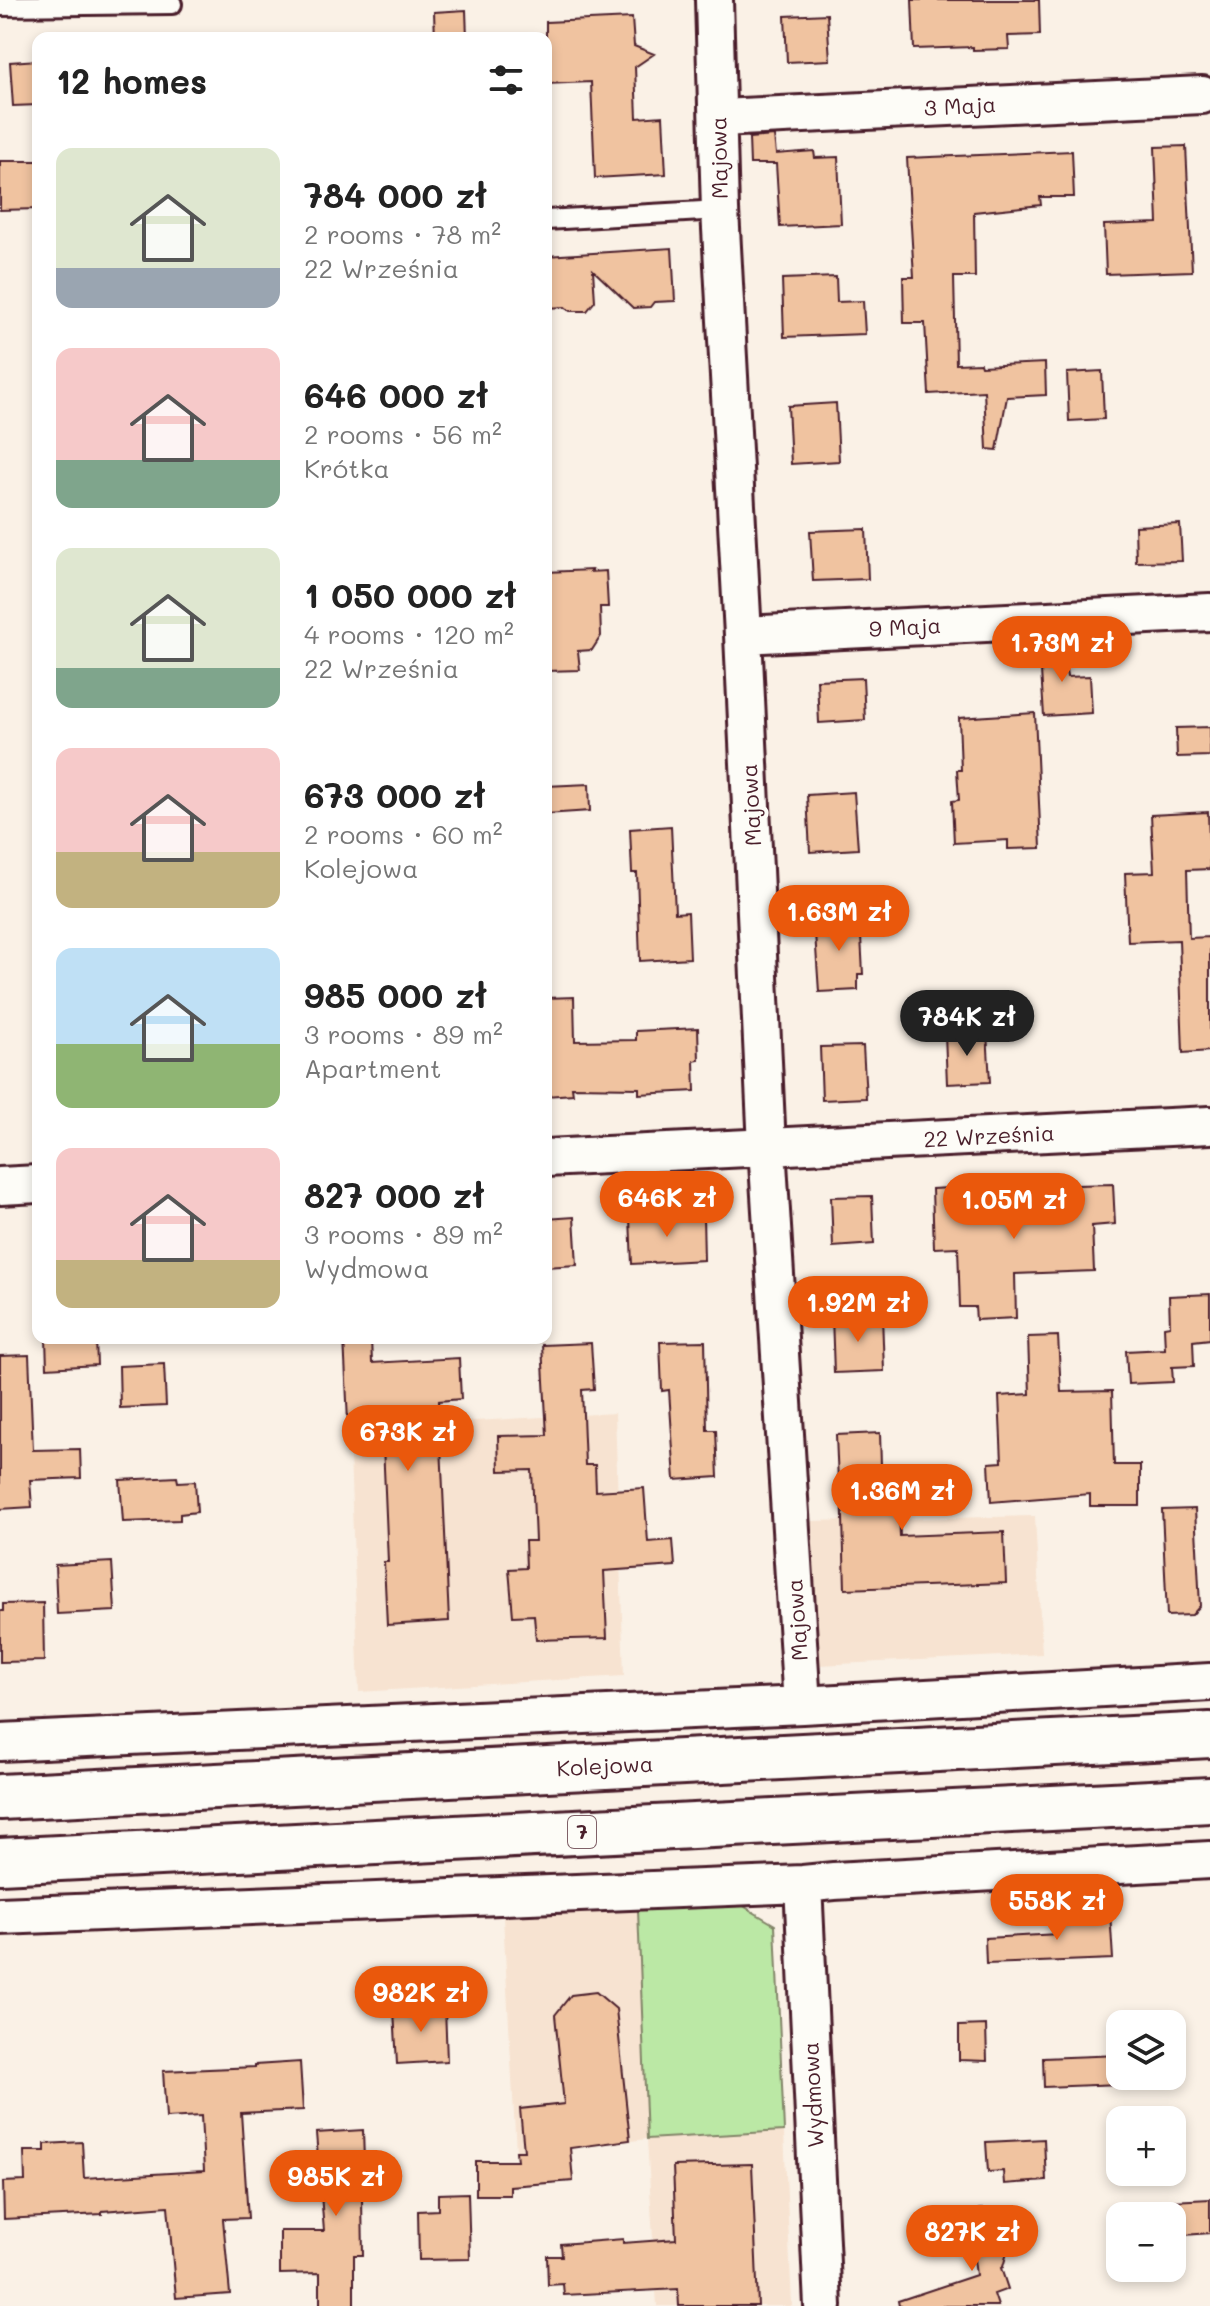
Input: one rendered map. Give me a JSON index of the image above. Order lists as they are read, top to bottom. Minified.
{"streets":{"highway":["Kolejowa","7"],"street":["3 Maja","Majowa","9 Maja","22 Września","Wydmowa"]},"crossings":[["3 Maja","Majowa"],["Majowa","9 Maja"],["Majowa","22 Września"]],"page":{"heading":"12 homes","list":[{"name":"784 000 zł","note":"2 rooms · 78 m² · 22 Września"},{"name":"646 000 zł","note":"2 rooms · 56 m² · Krótka"},{"name":"1 050 000 zł","note":"4 rooms · 120 m² · 22 Września"},{"name":"673 000 zł","note":"2 rooms · 60 m² · Kolejowa"},{"name":"985 000 zł","note":"3 rooms · 89 m² · Apartment"},{"name":"827 000 zł","note":"3 rooms · 89 m² · Wydmowa"}],"price":["1.73M zł","1.63M zł","784K zł","646K zł","1.05M zł","1.92M zł","673K zł","1.36M zł","558K zł","982K zł","985K zł","827K zł"],"map_buttons":["+","−"]}}
